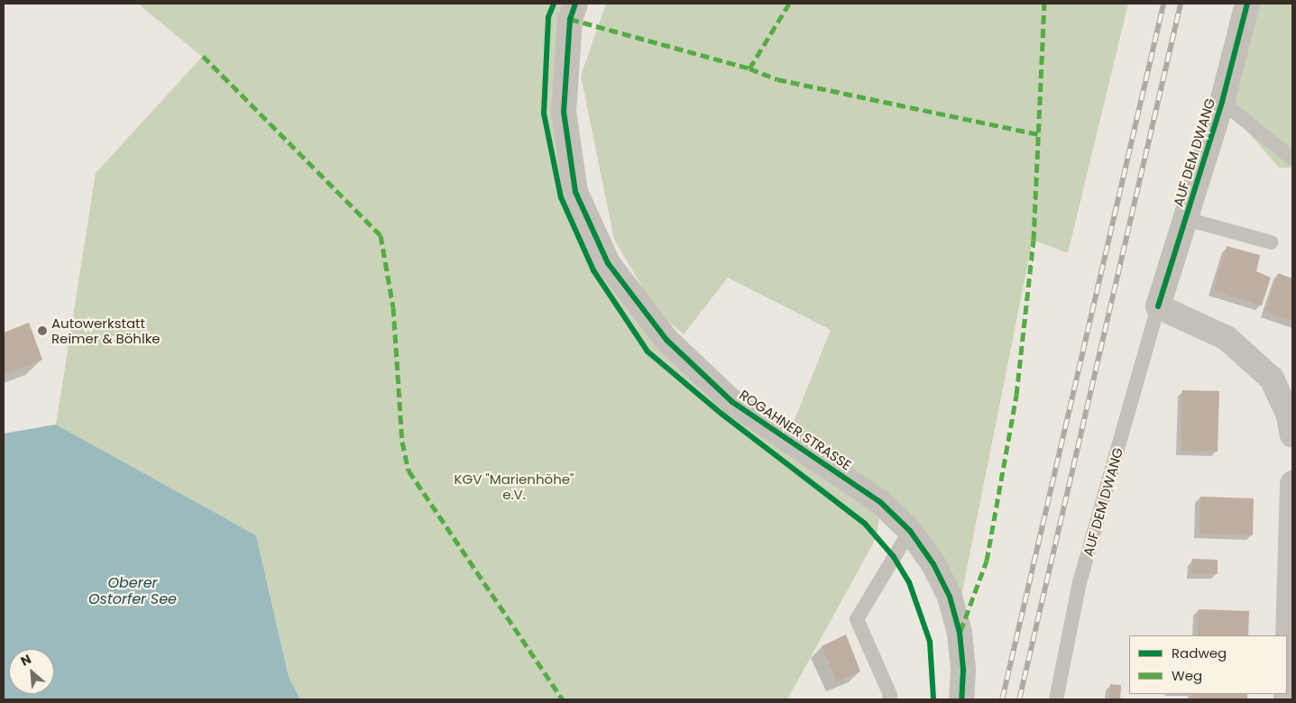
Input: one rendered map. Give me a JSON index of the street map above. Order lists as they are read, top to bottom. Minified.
{"streets":{"street":["AUF DEM DWANG","ROGAHNER STRASSE"]},"water":["Oberer Ostorfer See"],"parks":["KGV \"Marienhöhe\" e.V."],"places":["Autowerkstatt Reimer & Böhlke"],"legend":["Radweg","Weg"],"north":"top left"}
